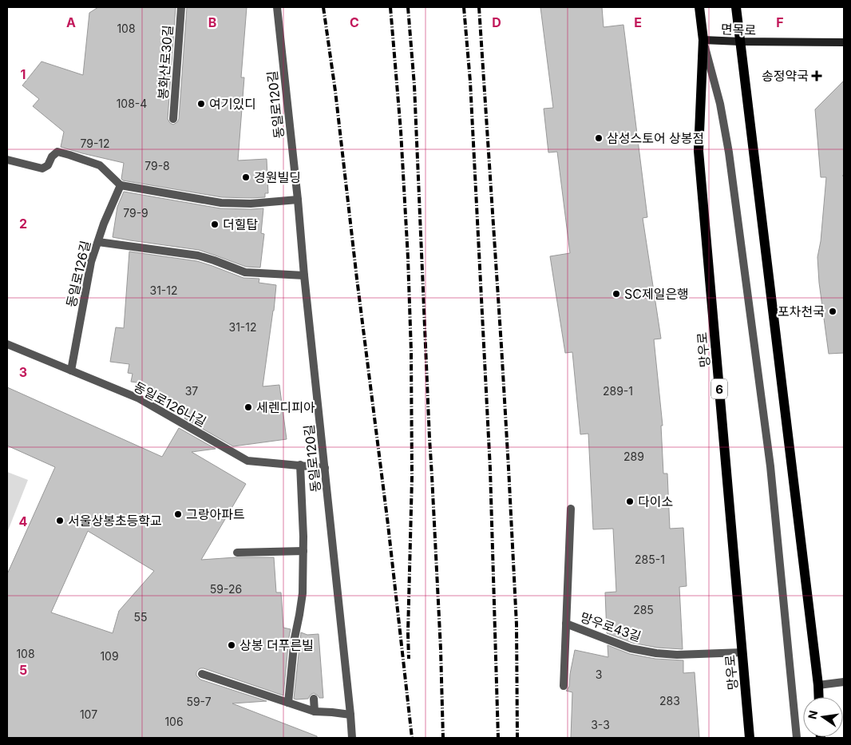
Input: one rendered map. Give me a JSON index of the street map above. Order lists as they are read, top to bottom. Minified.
{"streets":{"main road":["면목로","망우로","6"],"street":["봉화산로30길","동일로120길","동일로126길","동일로126나길","망우로43길"]},"crossings":[["면목로","망우로"],["동일로120길","동일로126나길"],["동일로126길","동일로126나길"],["망우로","망우로43길"]],"places":{"health":["송정약국"],"other":["여기있디","삼성스토어 상봉점","경원빌딩","더힐탑","SC제일은행","포차천국","세렌디피아","다이소","그랑아파트","서울상봉초등학교","상봉 더푸른빌"]},"house_numbers":["108","108-4","79-12","79-8","79-9","31-12","31-12","37","289-1","289","285-1","59-26","285","55","108","109","3","283","59-7","107","106","3-3"],"north":"left","grid":{"columns":["A","B","C","D","E","F"],"rows":["1","2","3","4","5"]}}
